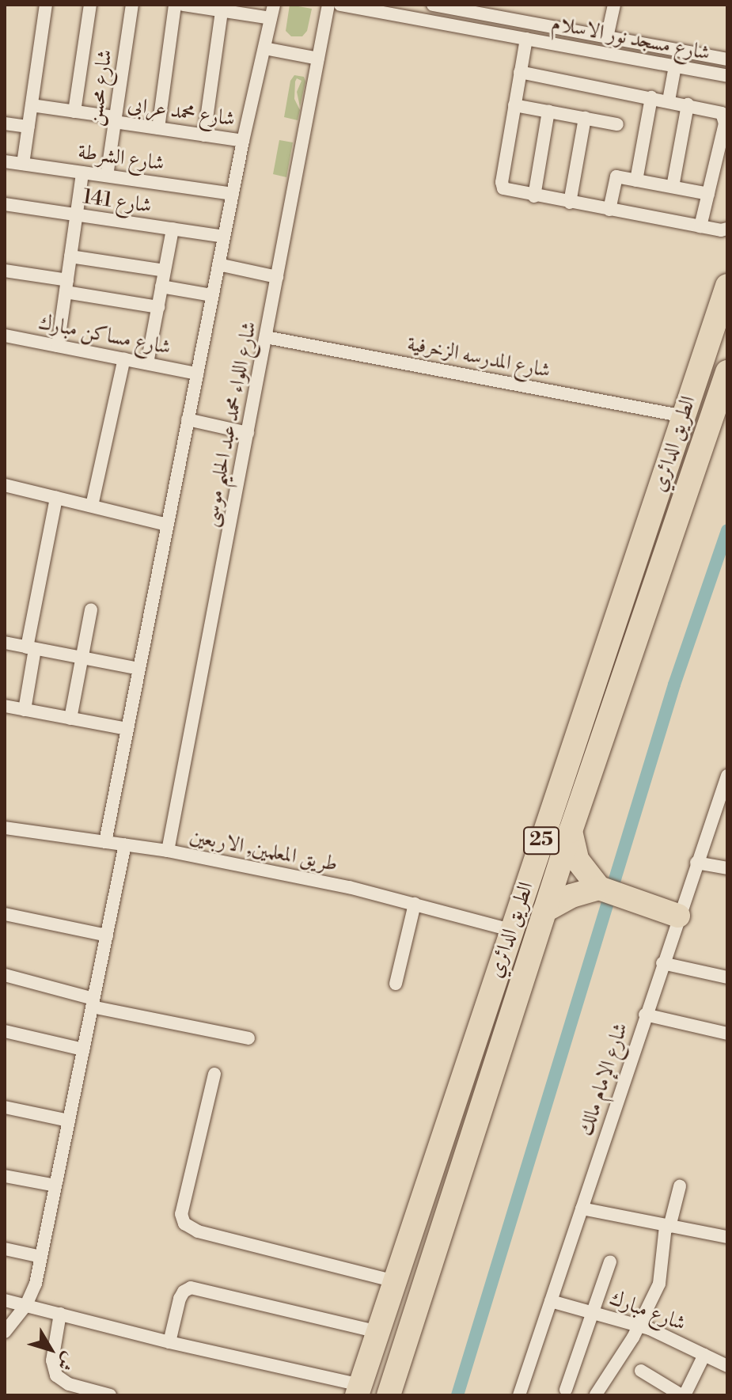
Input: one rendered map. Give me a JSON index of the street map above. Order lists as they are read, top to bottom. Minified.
{"streets":{"highway":["الطريق الدائري","25"],"street":["شارع مسجد نور الاسلام","شارع محسن","شارع محمد عرابى","شارع الشرطة","شارع 141","شارع مساكن مبارك","شارع المدرسه الزخرفية","شارع اللواء محمد عبد الحليم موسى","طريق المعلمين, الاربعين","شارع الإمام مالك","شارع مبارك"]},"crossings":[["شارع محسن","شارع محمد عرابى"],["شارع محسن","شارع الشرطة"],["شارع محمد عرابى","شارع اللواء محمد عبد الحليم موسى"],["شارع الشرطة","شارع اللواء محمد عبد الحليم موسى"],["شارع 141","شارع اللواء محمد عبد الحليم موسى"],["شارع مساكن مبارك","شارع اللواء محمد عبد الحليم موسى"],["شارع المدرسه الزخرفية","شارع اللواء محمد عبد الحليم موسى"],["شارع المدرسه الزخرفية","الطريق الدائري"],["شارع اللواء محمد عبد الحليم موسى","طريق المعلمين, الاربعين"],["الطريق الدائري","طريق المعلمين, الاربعين"],["شارع الإمام مالك","شارع مبارك"]],"north":"bottom right"}
